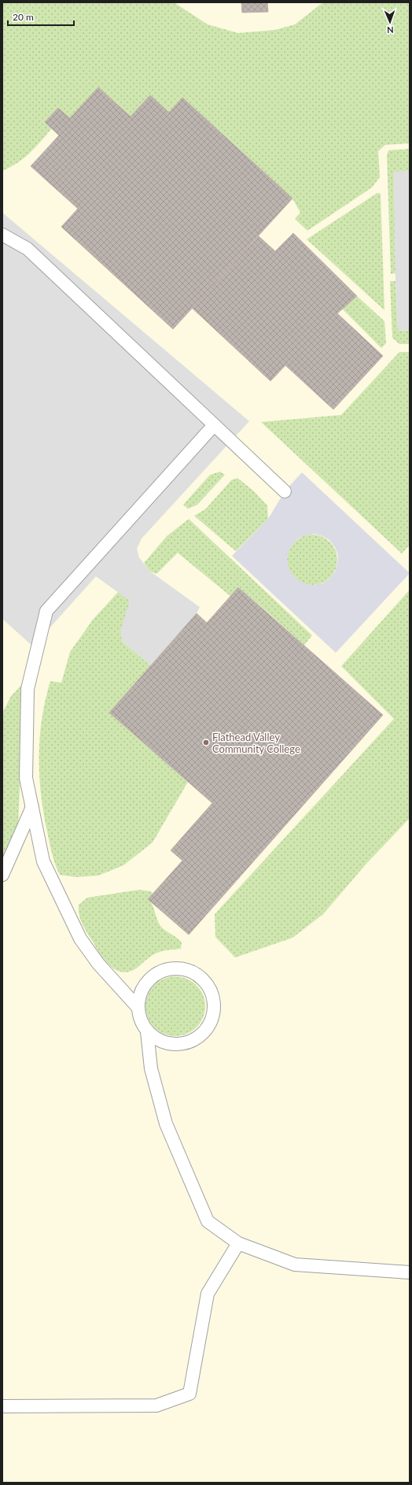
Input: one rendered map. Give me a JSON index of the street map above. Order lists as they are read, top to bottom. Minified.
{"places":["Flathead Valley Community College"],"scale_bar":"20 m","north":"bottom"}
